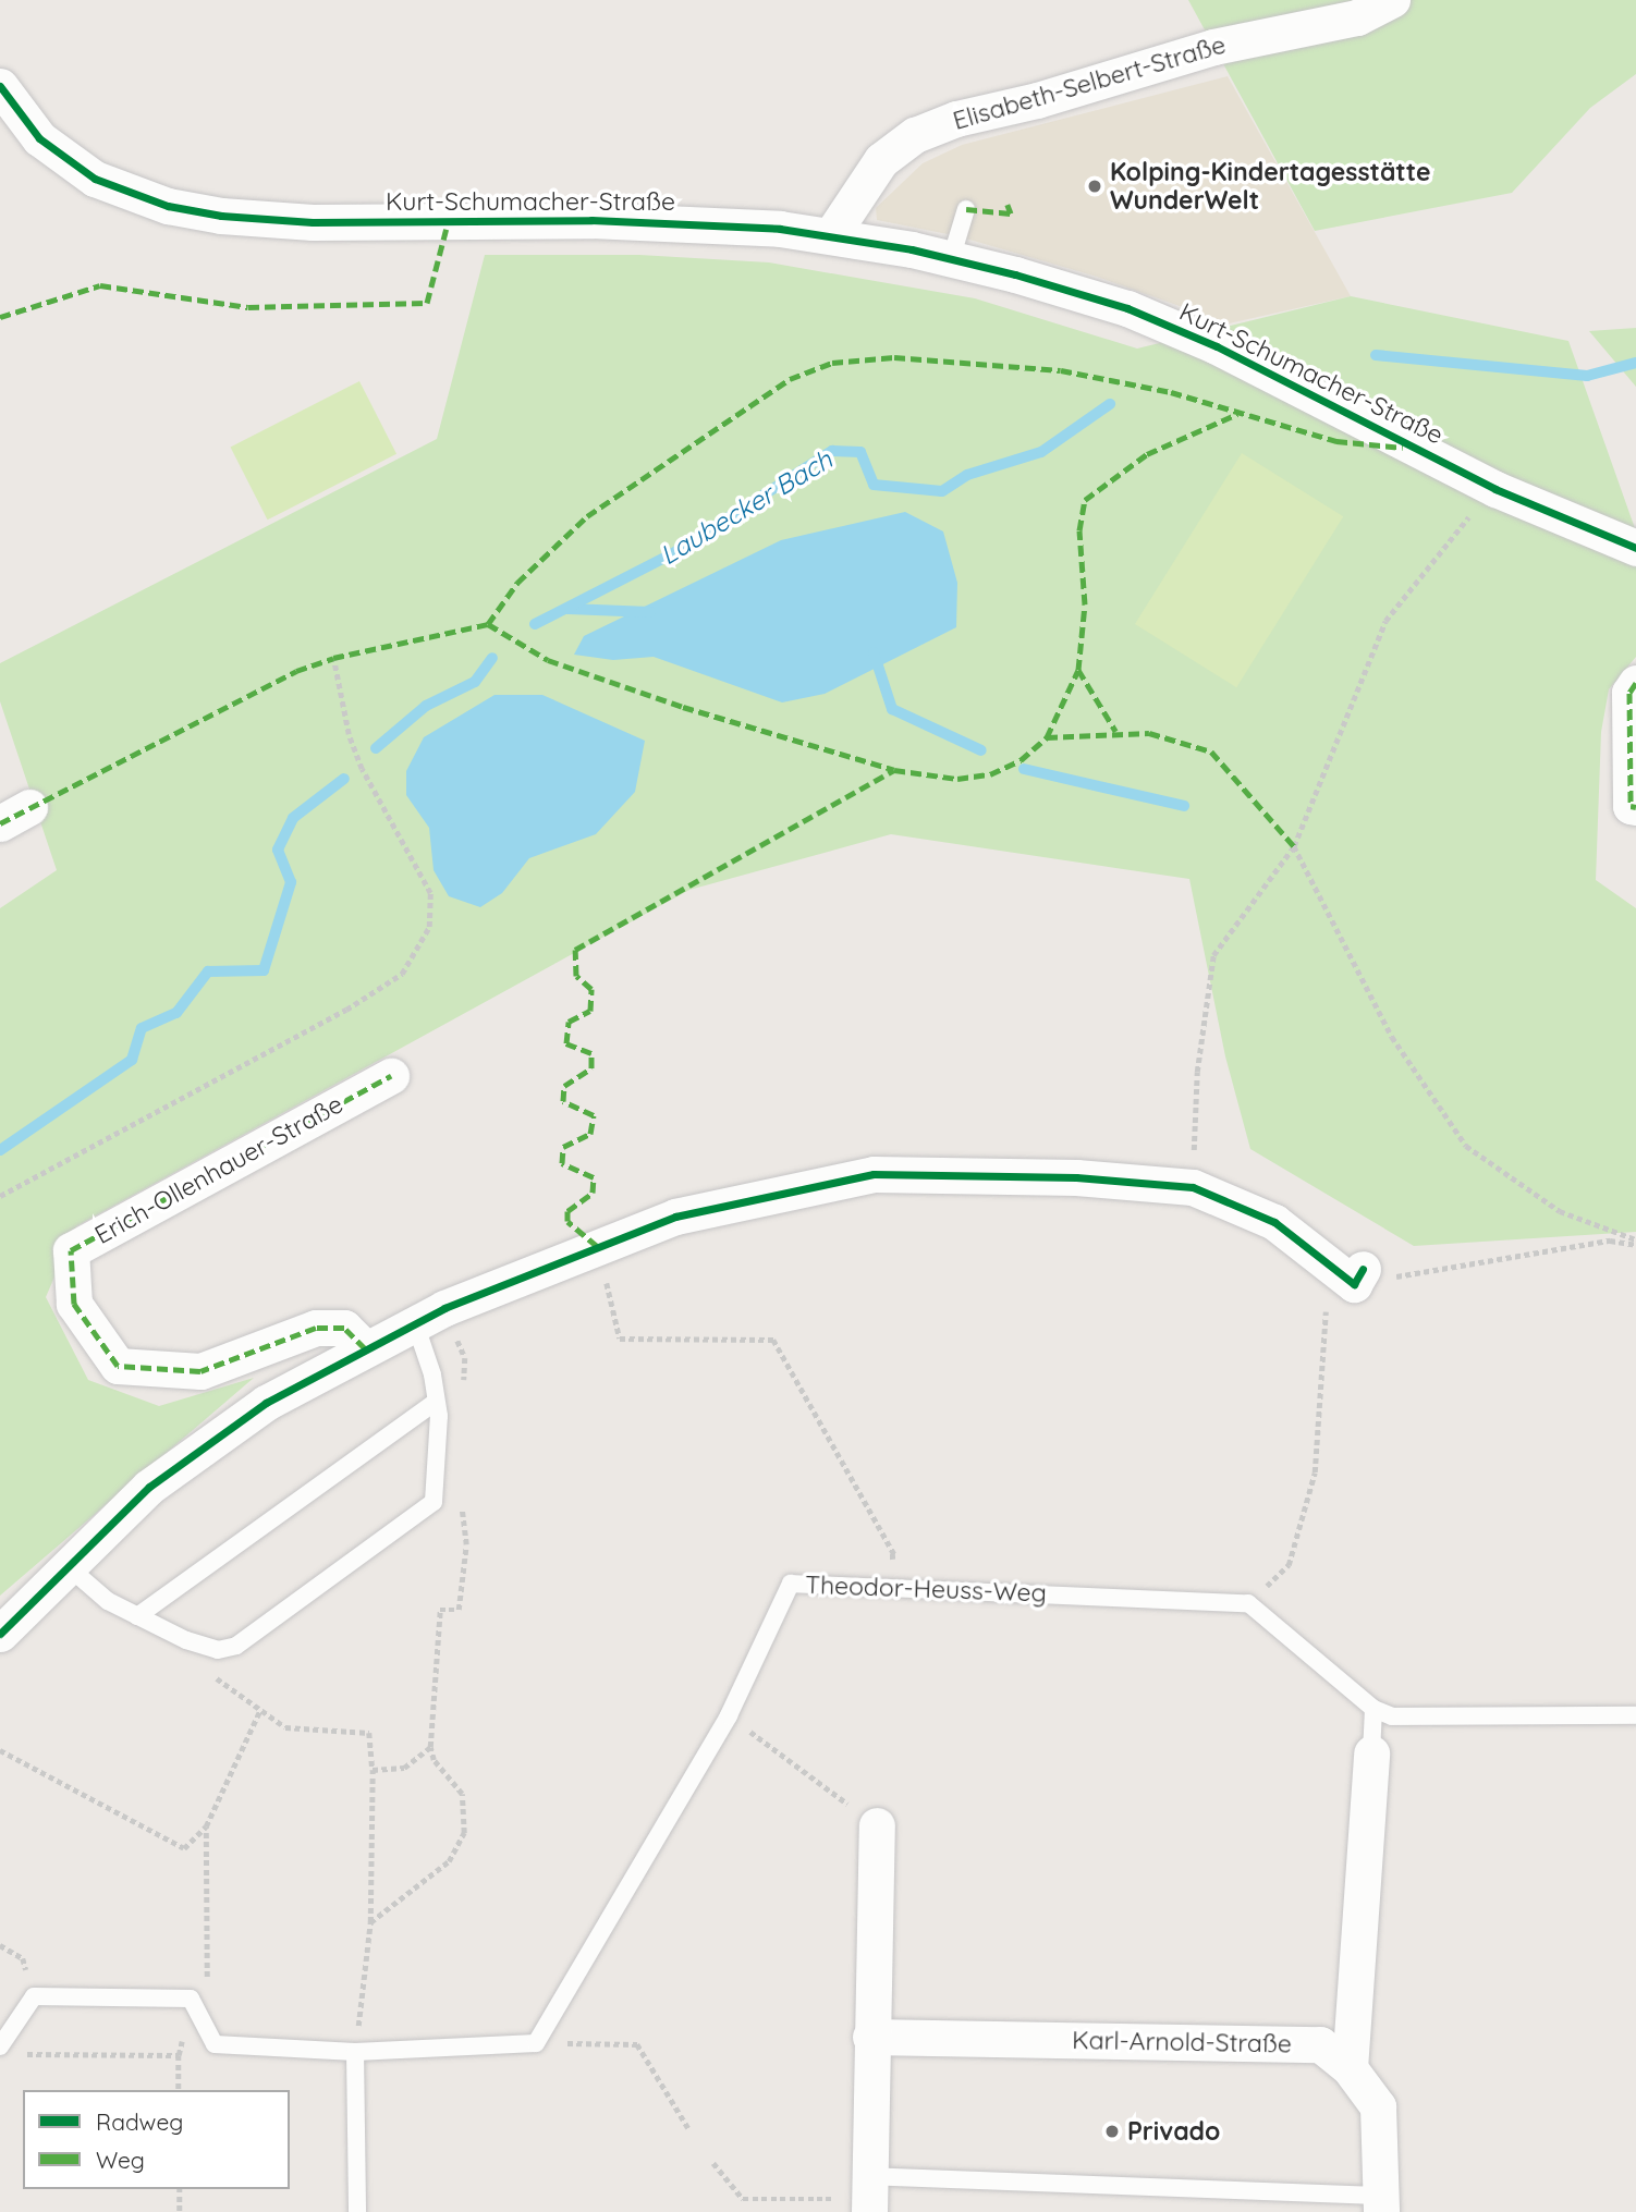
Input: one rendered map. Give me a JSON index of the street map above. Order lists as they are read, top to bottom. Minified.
{"streets":{"street":["Elisabeth-Selbert-Straße","Kurt-Schumacher-Straße","Erich-Ollenhauer-Straße","Karl-Arnold-Straße"],"lane":["Theodor-Heuss-Weg"]},"crossings":[["Elisabeth-Selbert-Straße","Kurt-Schumacher-Straße"]],"water":["Laubecker Bach"],"places":["Kolping-Kindertagesstätte WunderWelt","Privado"],"legend":["Radweg","Weg"]}
